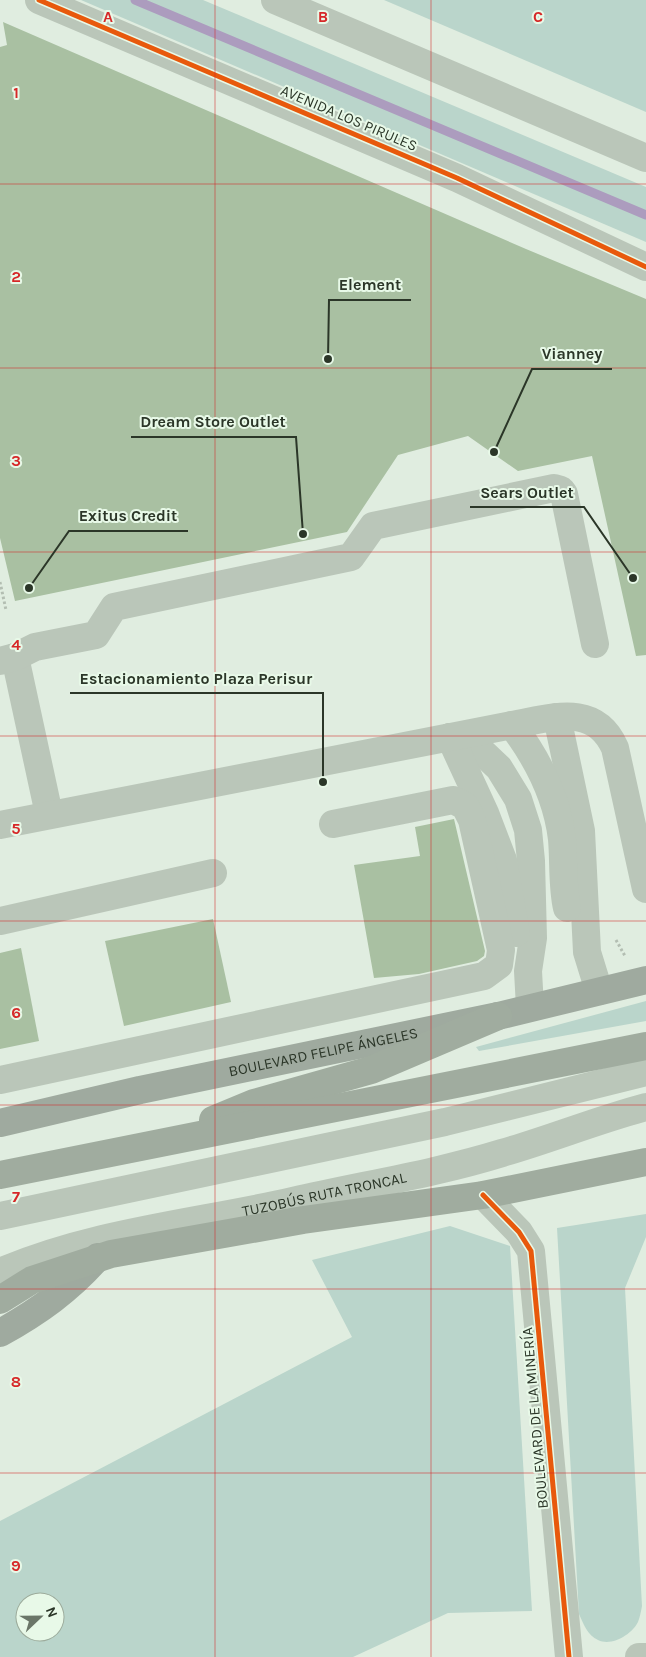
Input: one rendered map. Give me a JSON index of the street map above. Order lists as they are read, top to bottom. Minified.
{"streets":{"main road":["BOULEVARD FELIPE ÁNGELES"],"street":["AVENIDA LOS PIRULES","TUZOBÚS RUTA TRONCAL","BOULEVARD DE LA MINERÍA"]},"places":["Element","Vianney","Dream Store Outlet","Sears Outlet","Exitus Credit","Estacionamiento Plaza Perisur"],"north":"right","grid":{"columns":["A","B","C"],"rows":["1","2","3","4","5","6","7","8","9"]}}
